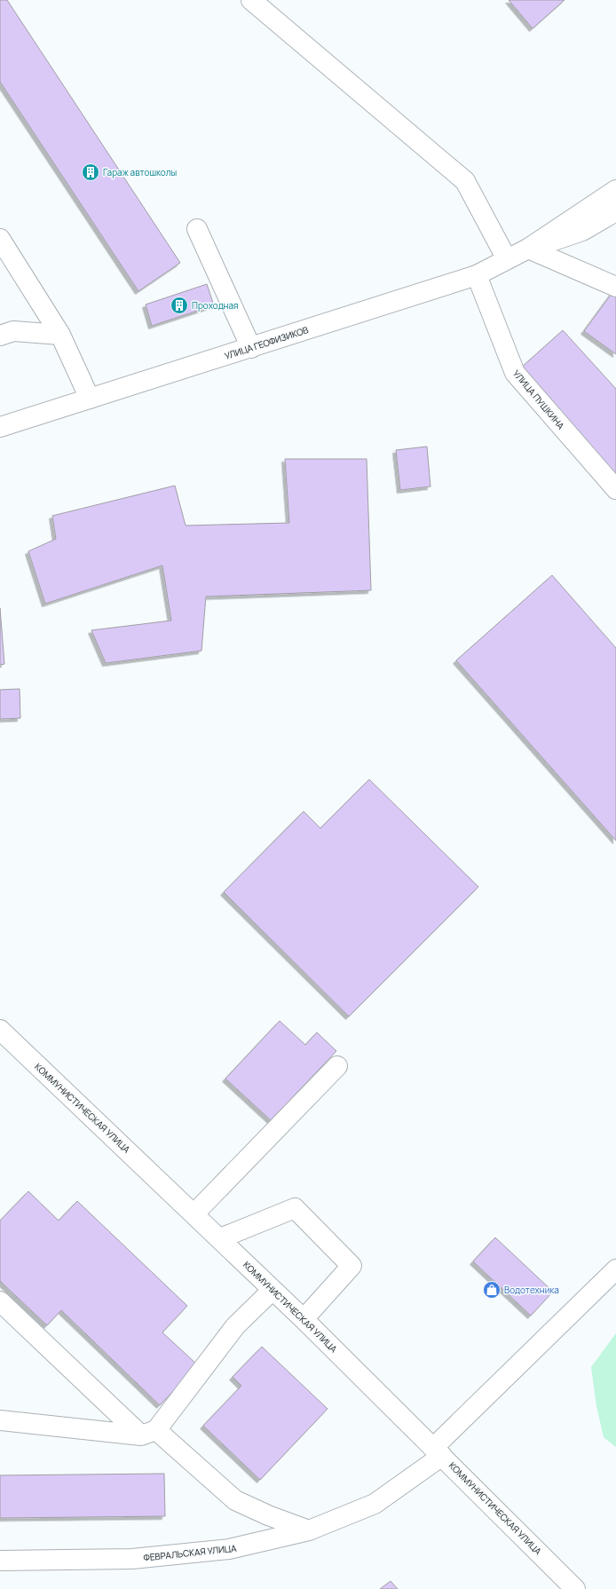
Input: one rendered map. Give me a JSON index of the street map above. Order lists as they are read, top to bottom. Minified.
{"streets":{"street":["УЛИЦА ГЕОФИЗИКОВ","УЛИЦА ПУШКИНА","КОММУНИСТИЧЕСКАЯ УЛИЦА","ФЕВРАЛЬСКАЯ УЛИЦА"]},"crossings":[["УЛИЦА ГЕОФИЗИКОВ","УЛИЦА ПУШКИНА"],["КОММУНИСТИЧЕСКАЯ УЛИЦА","ФЕВРАЛЬСКАЯ УЛИЦА"]],"places":{"building":["Гараж автошколы","Проходная"],"shop":["Водотехника"]}}
